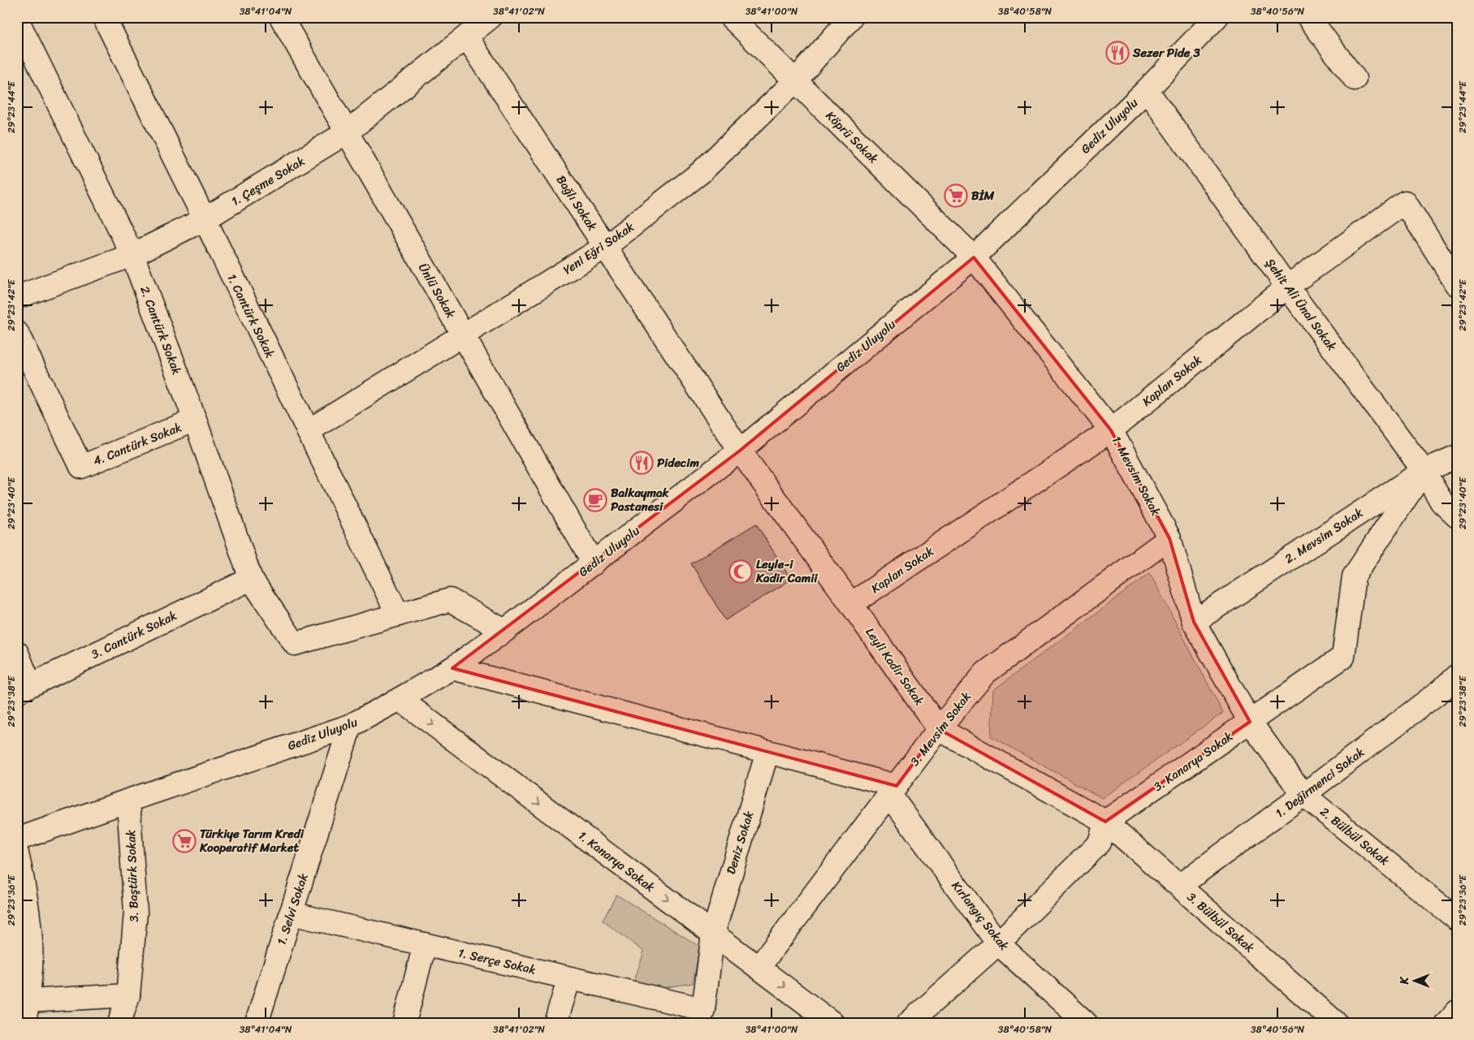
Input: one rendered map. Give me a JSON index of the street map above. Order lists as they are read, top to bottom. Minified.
{"streets":{"street":["Gediz Uluyolu","Köprü Sokak","1. Çeşme Sokak","Bağlı Sokak","Yeni Eğri Sokak","Ünlü Sokak","Şehit Ali Ünal Sokak","1. Cantürk Sokak","2. Cantürk Sokak","Kaplan Sokak","4. Cantürk Sokak","1. Mevsim Sokak","2. Mevsim Sokak","3. Cantürk Sokak","Leyli Kadir Sokak","3. Mevsim Sokak","3. Kanarya Sokak","1. Değirmenci Sokak","2. Bülbül Sokak","Deniz Sokak","1. Kanarya Sokak","3. Baştürk Sokak","1. Selvi Sokak","Kırlangıç Sokak","3. Bülbül Sokak","1. Serçe Sokak"]},"crossings":[["Gediz Uluyolu","Köprü Sokak"],["Gediz Uluyolu","Bağlı Sokak"],["Gediz Uluyolu","Ünlü Sokak"],["Gediz Uluyolu","Şehit Ali Ünal Sokak"],["Gediz Uluyolu","1. Mevsim Sokak"],["Gediz Uluyolu","Leyli Kadir Sokak"],["Gediz Uluyolu","1. Kanarya Sokak"],["Gediz Uluyolu","3. Baştürk Sokak"],["Gediz Uluyolu","1. Selvi Sokak"],["Köprü Sokak","Yeni Eğri Sokak"],["Köprü Sokak","1. Mevsim Sokak"],["1. Çeşme Sokak","Bağlı Sokak"],["1. Çeşme Sokak","Ünlü Sokak"],["1. Çeşme Sokak","1. Cantürk Sokak"],["1. Çeşme Sokak","2. Cantürk Sokak"],["Bağlı Sokak","Yeni Eğri Sokak"],["Bağlı Sokak","Leyli Kadir Sokak"],["Yeni Eğri Sokak","Ünlü Sokak"],["Yeni Eğri Sokak","1. Cantürk Sokak"],["Şehit Ali Ünal Sokak","Kaplan Sokak"],["Şehit Ali Ünal Sokak","2. Mevsim Sokak"],["Şehit Ali Ünal Sokak","3. Kanarya Sokak"],["1. Cantürk Sokak","2. Cantürk Sokak"],["2. Cantürk Sokak","4. Cantürk Sokak"],["2. Cantürk Sokak","3. Cantürk Sokak"],["Kaplan Sokak","1. Mevsim Sokak"],["Kaplan Sokak","Leyli Kadir Sokak"],["1. Mevsim Sokak","2. Mevsim Sokak"],["1. Mevsim Sokak","3. Mevsim Sokak"],["1. Mevsim Sokak","3. Kanarya Sokak"],["1. Mevsim Sokak","2. Bülbül Sokak"],["2. Mevsim Sokak","3. Kanarya Sokak"],["Leyli Kadir Sokak","3. Mevsim Sokak"],["Leyli Kadir Sokak","3. Kanarya Sokak"],["Leyli Kadir Sokak","3. Bülbül Sokak"],["3. Mevsim Sokak","1. Kanarya Sokak"],["3. Mevsim Sokak","Kırlangıç Sokak"],["3. Kanarya Sokak","2. Bülbül Sokak"],["3. Kanarya Sokak","3. Bülbül Sokak"],["1. Değirmenci Sokak","2. Bülbül Sokak"],["1. Değirmenci Sokak","3. Bülbül Sokak"],["Deniz Sokak","1. Kanarya Sokak"],["Deniz Sokak","1. Serçe Sokak"],["1. Selvi Sokak","1. Serçe Sokak"]],"places":{"restaurant":["Sezer Pide 3","Pidecim"],"supermarket":["BİM","Türkiye Tarım Kredi Kooperatif Market"],"cafe":["Balkaymak Pastanesi"],"mosque":["Leyle-i Kadir Camii"]},"north":"left","coordinates":["38°41'04\"N","38°41'02\"N","38°41'00\"N","38°40'58\"N","38°40'56\"N","29°23'44\"E","29°23'42\"E","29°23'40\"E","29°23'38\"E","29°23'36\"E"]}
